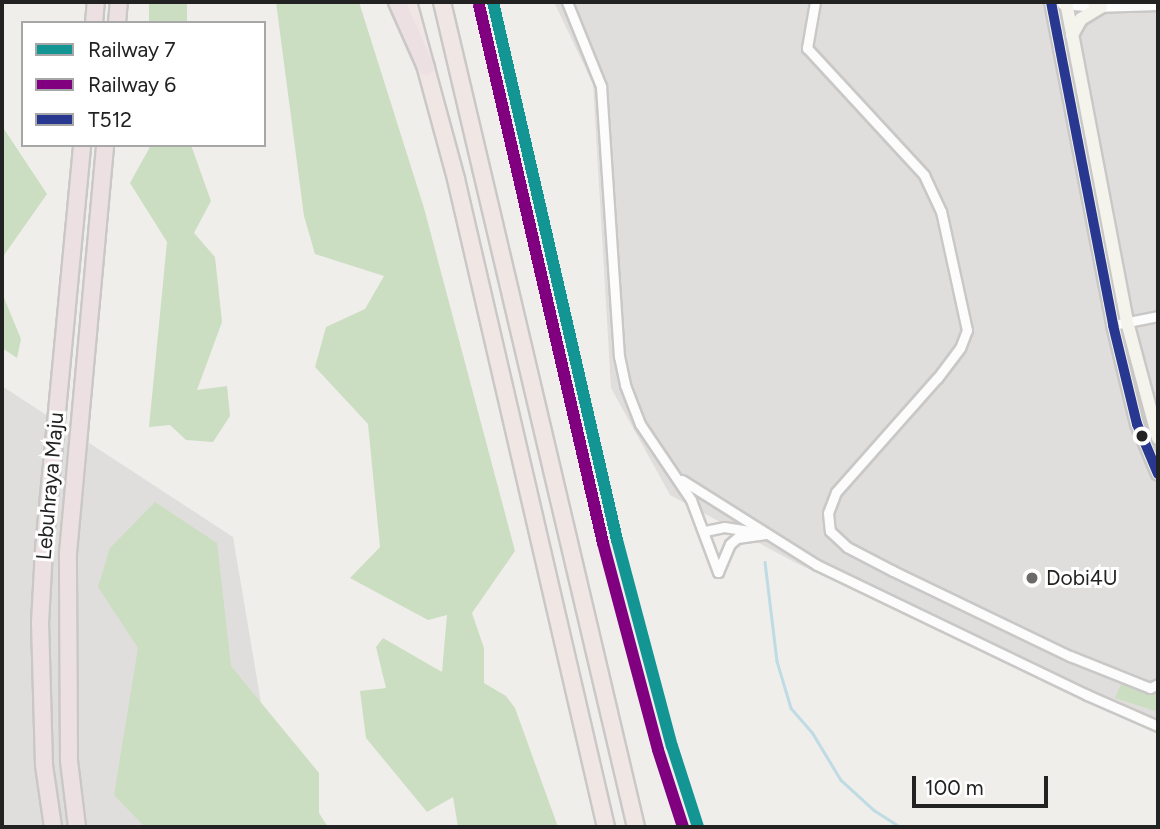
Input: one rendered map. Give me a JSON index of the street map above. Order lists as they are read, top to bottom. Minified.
{"streets":{"highway":["Lebuhraya Maju"]},"places":["Dobi4U"],"lines":["rail line 7","transit line T512","rail line 6"],"legend":["Railway 7","Railway 6","T512"],"scale_bar":"100 m"}
